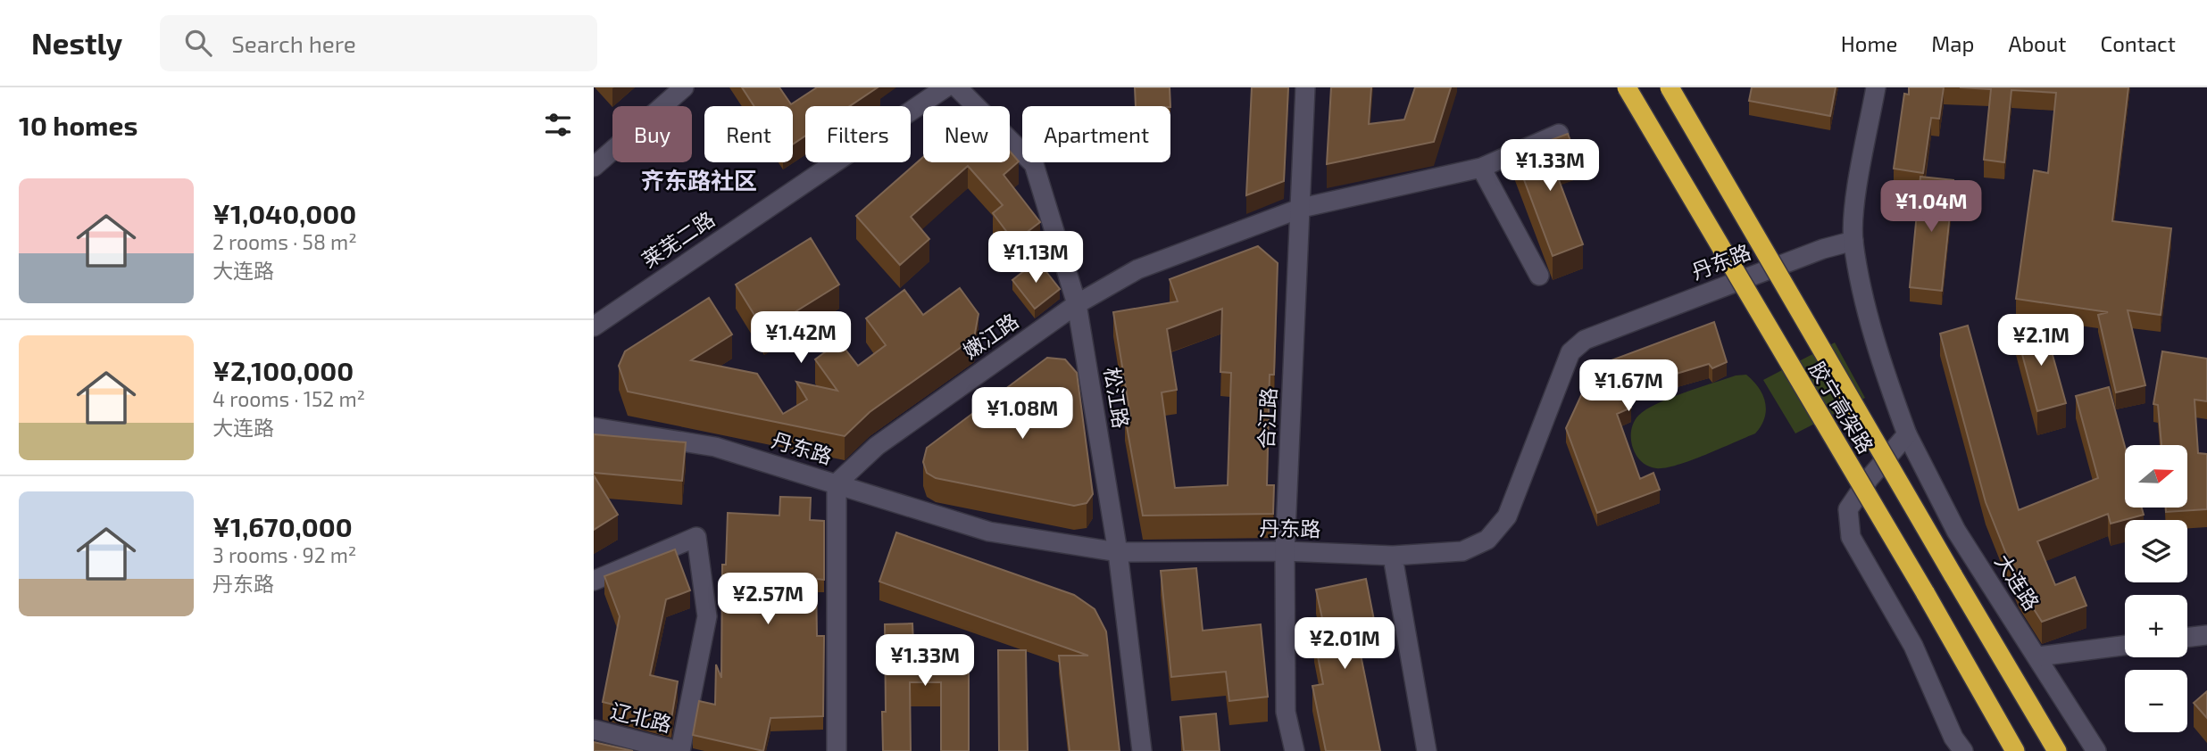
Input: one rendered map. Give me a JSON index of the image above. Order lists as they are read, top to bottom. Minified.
{"streets":{"highway":["胶宁高架路"],"street":["莱芜二路","丹东路","嫩江路","松江路","合江路","大连路","辽北路"]},"crossings":[["丹东路","嫩江路"],["丹东路","松江路"],["丹东路","合江路"],["丹东路","大连路"],["嫩江路","松江路"],["嫩江路","合江路"]],"districts":["齐东路社区"],"north":"right","page":{"header":"Nestly","search":"Search here","nav":["Home","Map","About","Contact"],"heading":"10 homes","chip":["Buy","Rent","Filters","New","Apartment"],"price":["¥1.33M","¥1.04M","¥1.13M","¥1.42M","¥2.1M","¥1.67M","¥1.08M","¥2.57M","¥2.01M","¥1.33M"],"list":[{"name":"¥1,040,000","note":"2 rooms · 58 m² · 大连路"},{"name":"¥2,100,000","note":"4 rooms · 152 m² · 大连路"},{"name":"¥1,670,000","note":"3 rooms · 92 m² · 丹东路"}],"map_buttons":["+","−"]}}
